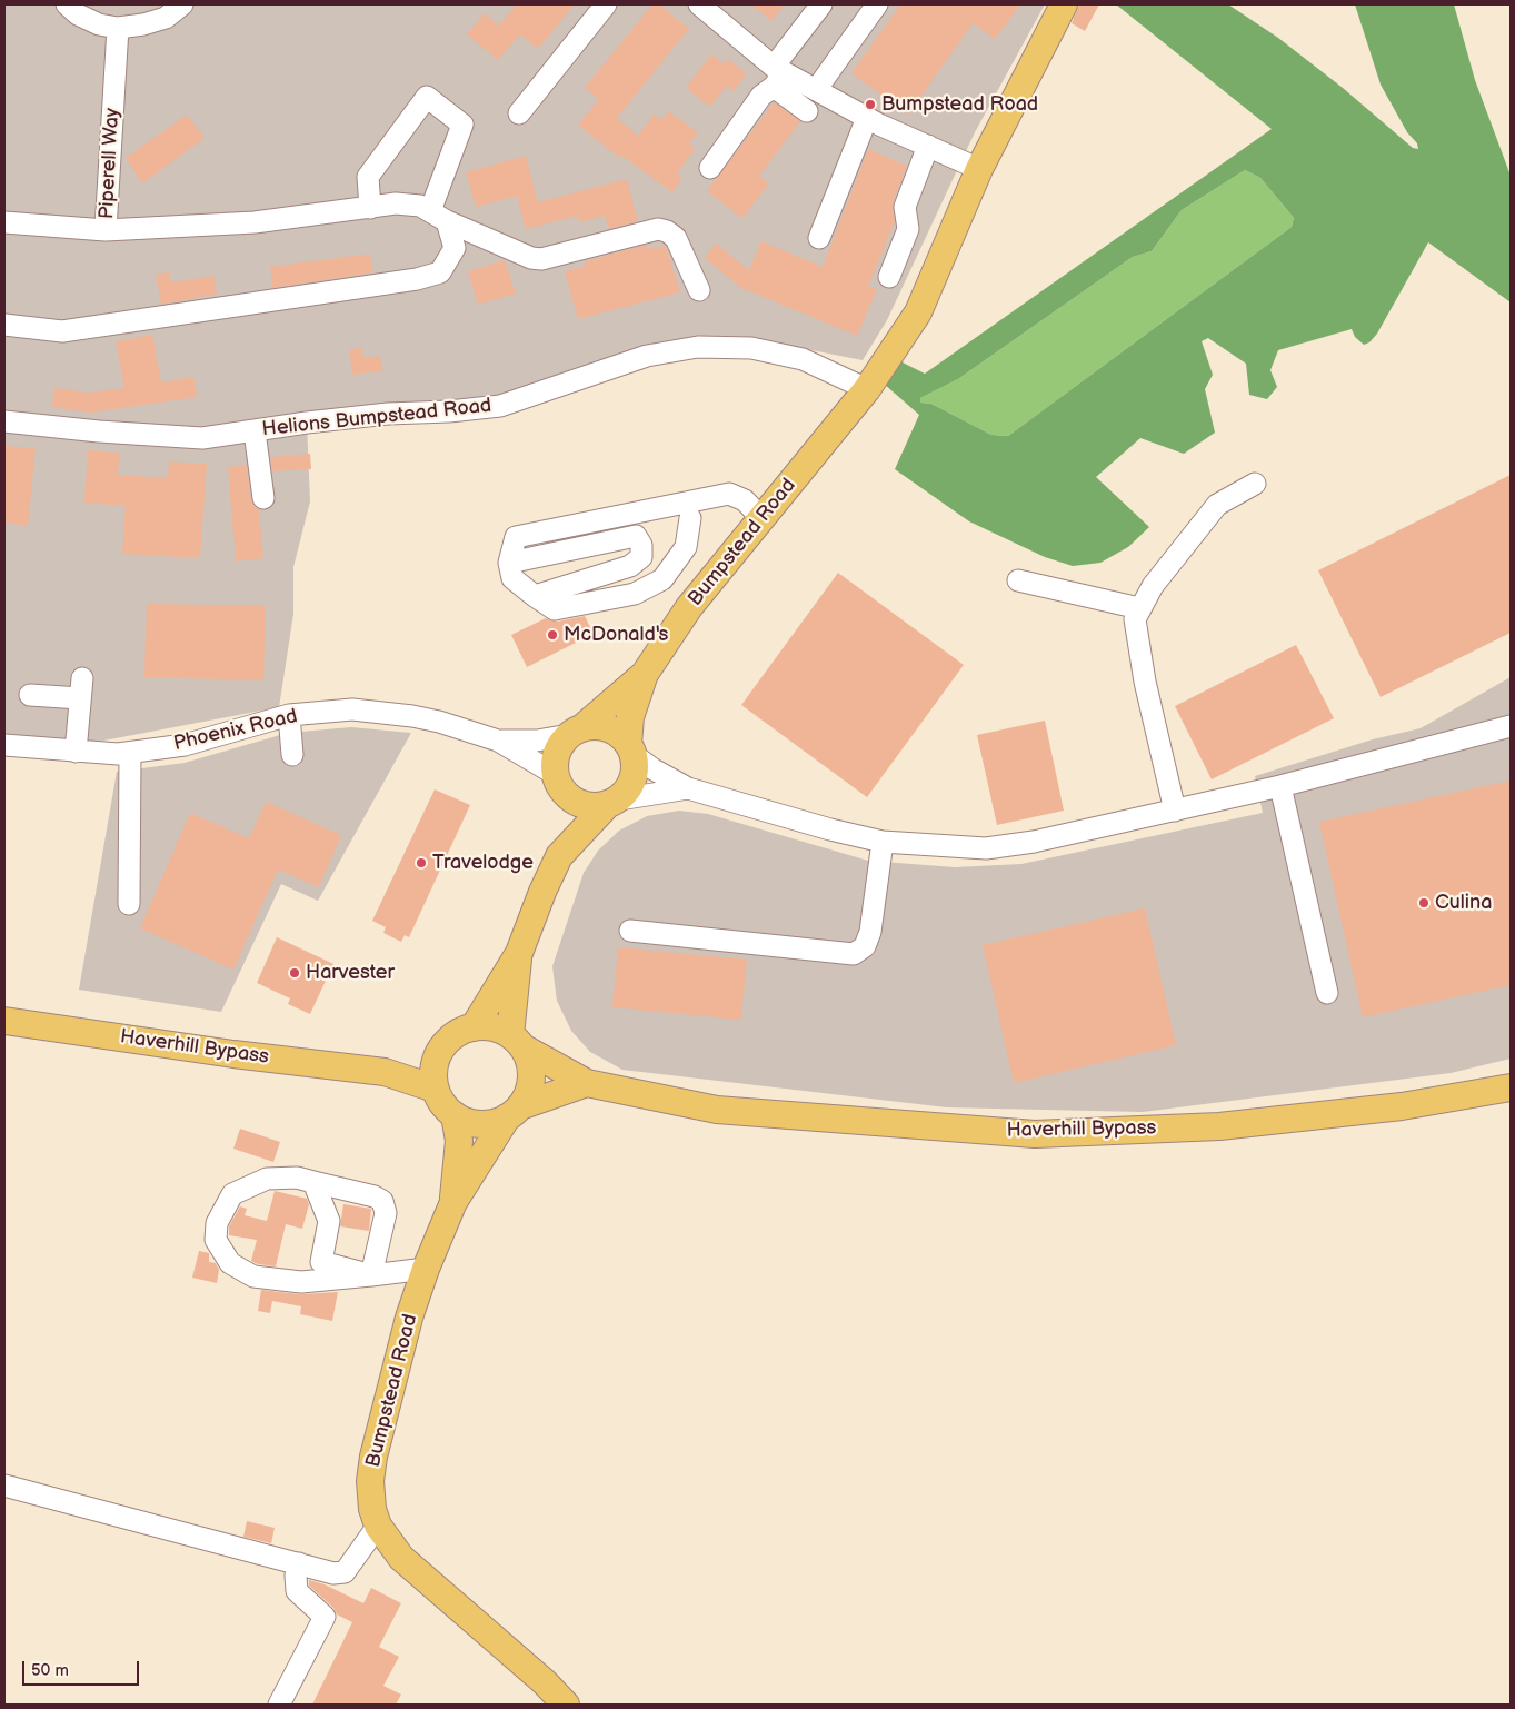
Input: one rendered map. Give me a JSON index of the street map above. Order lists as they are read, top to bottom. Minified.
{"streets":{"main road":["Bumpstead Road","Haverhill Bypass"],"street":["Piperell Way","Helions Bumpstead Road","Phoenix Road"]},"crossings":[["Helions Bumpstead Road","Bumpstead Road"],["Bumpstead Road","Phoenix Road"],["Bumpstead Road","Haverhill Bypass"]],"places":["Bumpstead Road","McDonald's","Travelodge","Culina","Harvester"],"scale_bar":"50 m"}
